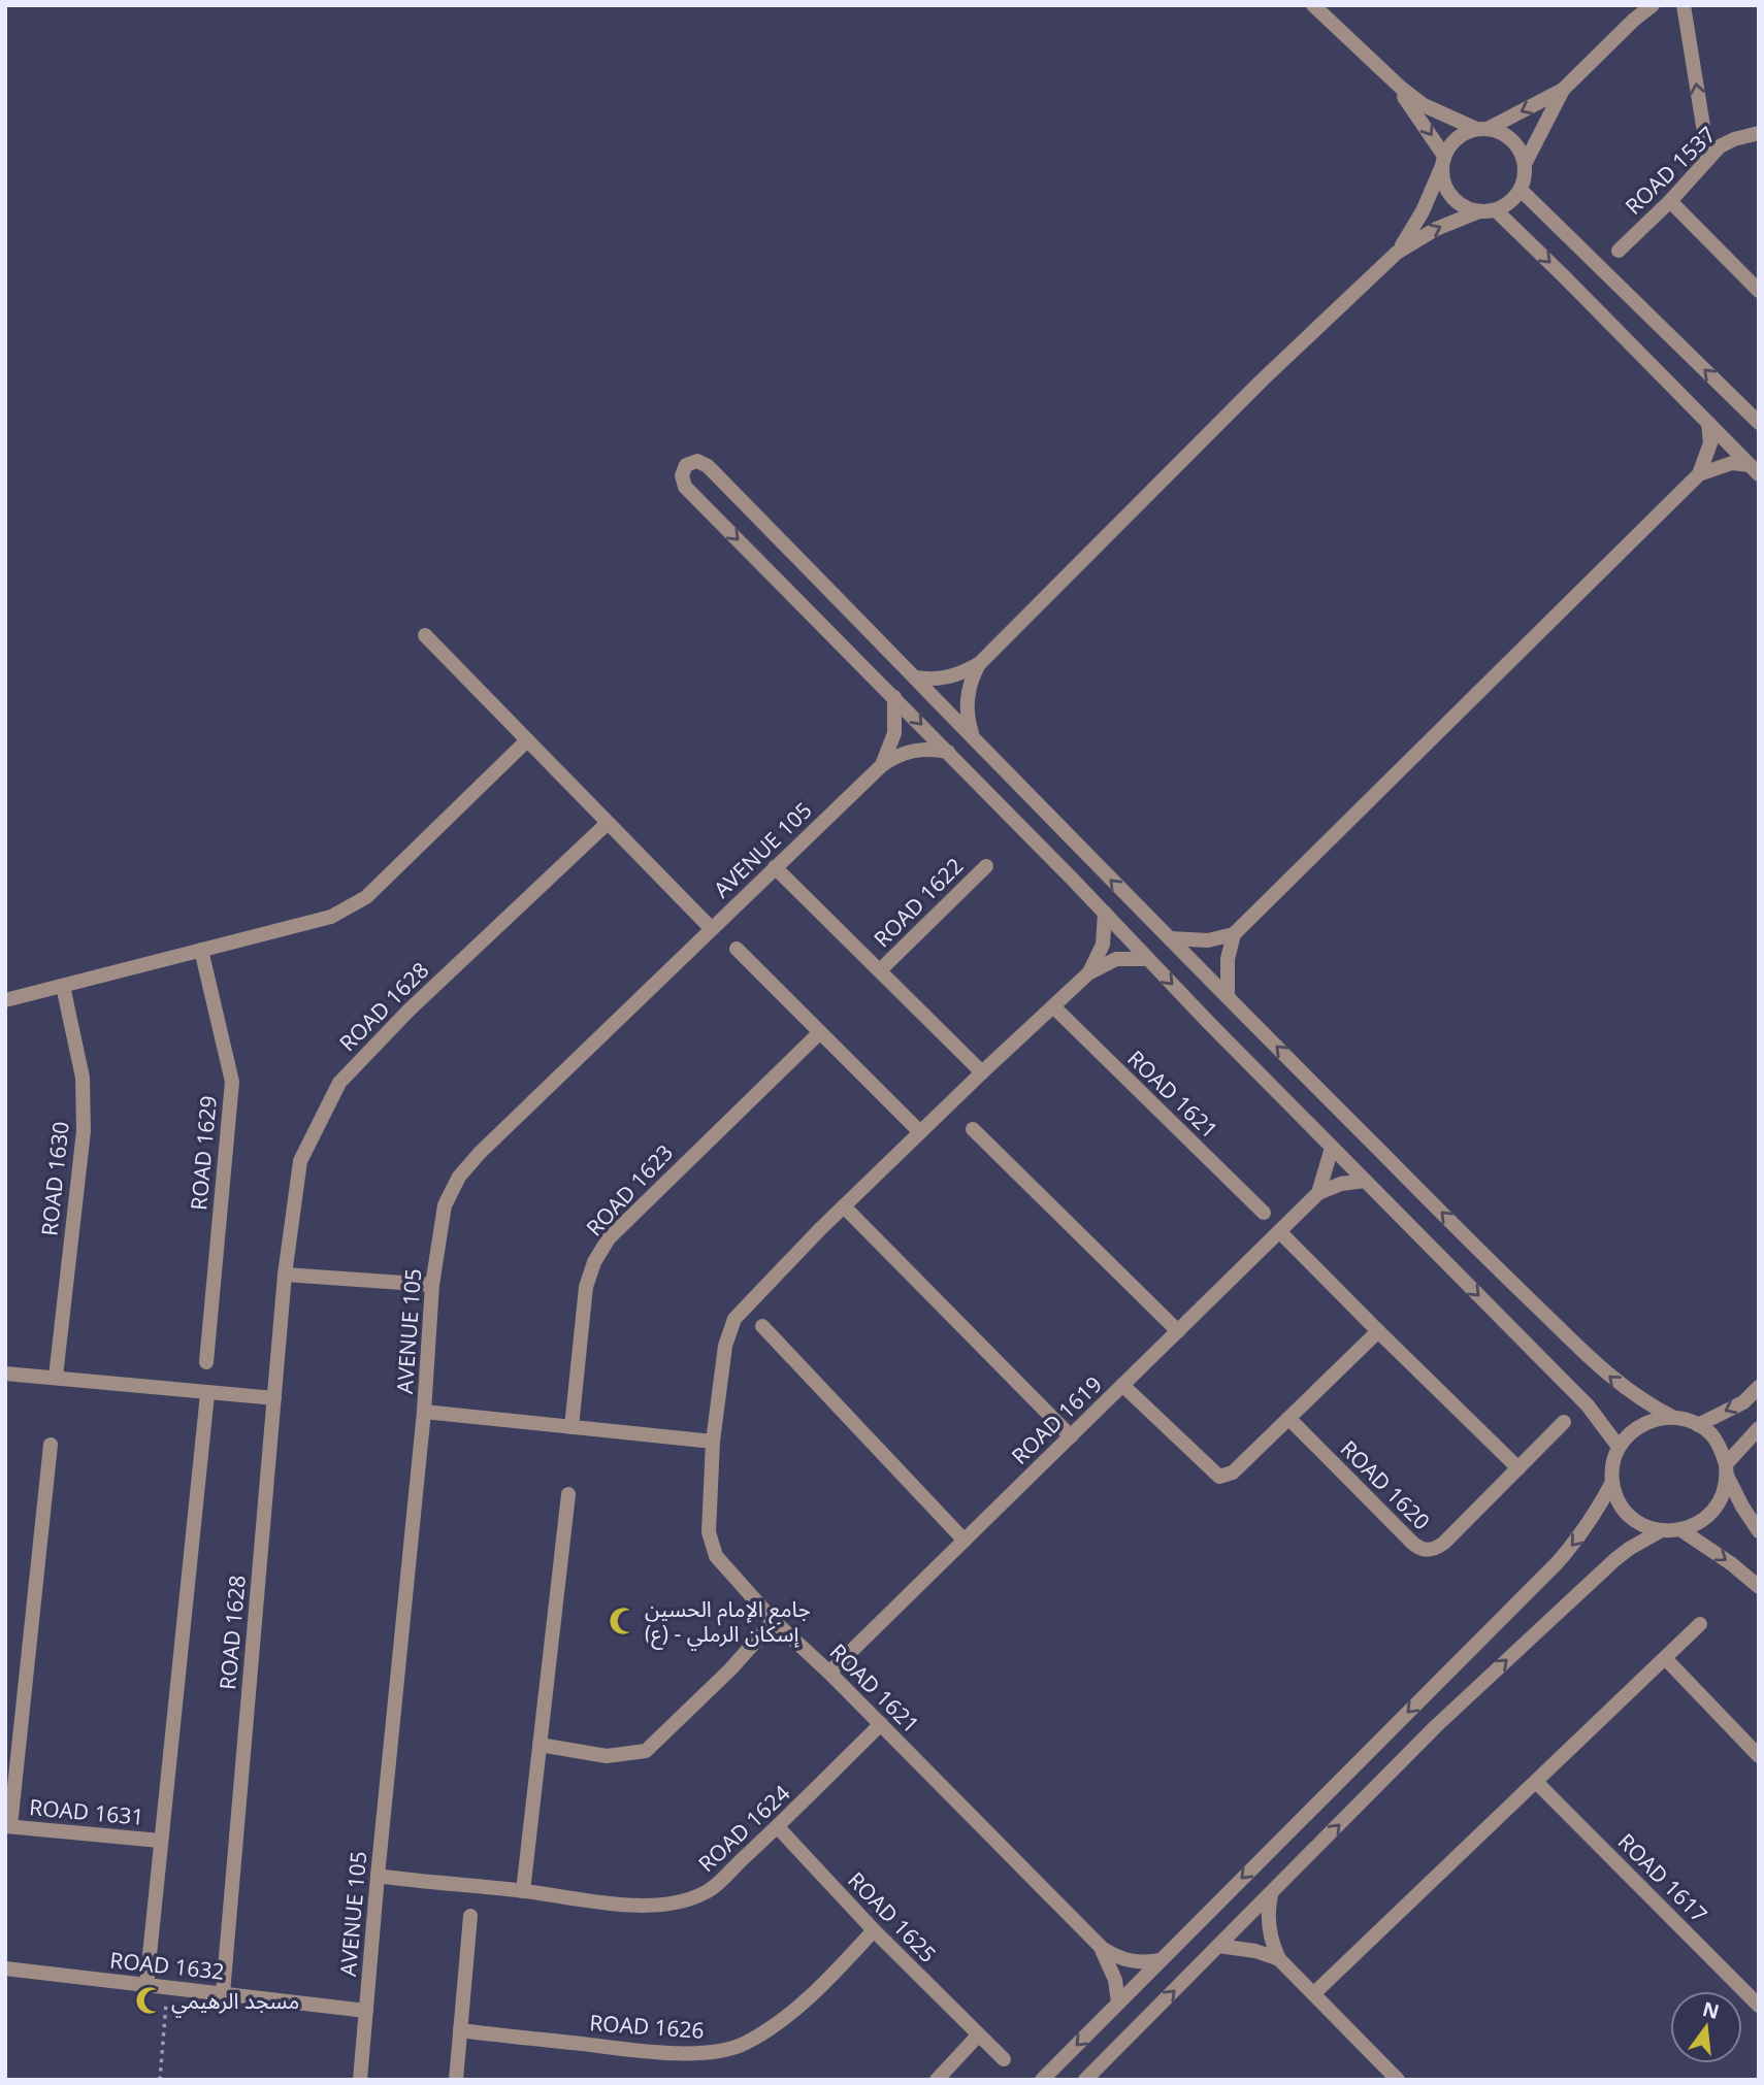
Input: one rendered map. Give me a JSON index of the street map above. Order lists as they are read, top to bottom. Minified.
{"streets":{"street":["ROAD 1537","AVENUE 105","ROAD 1622","ROAD 1628","ROAD 1621","ROAD 1629","ROAD 1630","ROAD 1623","ROAD 1619","ROAD 1620","ROAD 1631","ROAD 1624","ROAD 1617","ROAD 1625","ROAD 1632","ROAD 1626"]},"crossings":[["AVENUE 105","ROAD 1622"],["AVENUE 105","ROAD 1624"],["AVENUE 105","ROAD 1632"],["ROAD 1622","ROAD 1621"],["ROAD 1628","ROAD 1632"],["ROAD 1621","ROAD 1619"],["ROAD 1621","ROAD 1624"],["ROAD 1624","ROAD 1625"],["ROAD 1625","ROAD 1626"]],"places":{"mosque":["جامع الإمام الحسين (ع) - إسكان الرملي","مسجد الرهيمي"]},"north":"top"}
